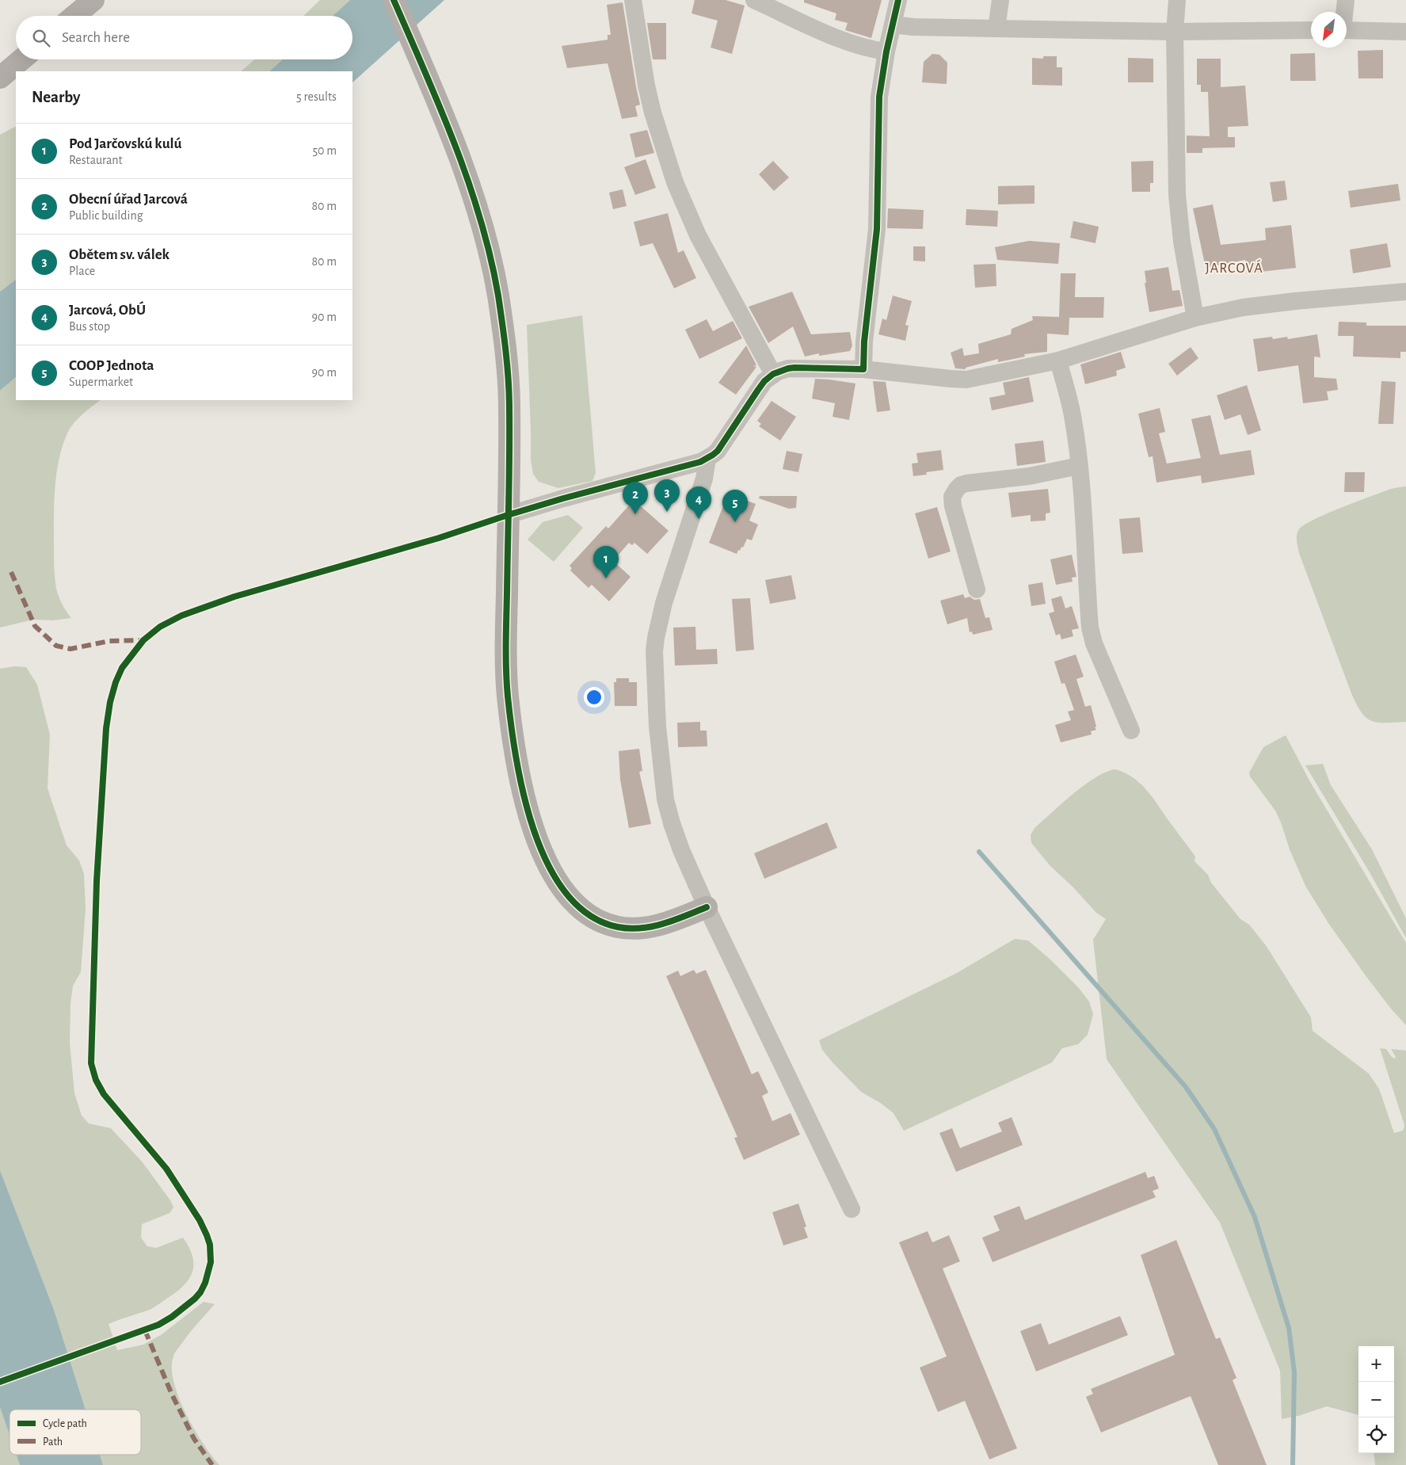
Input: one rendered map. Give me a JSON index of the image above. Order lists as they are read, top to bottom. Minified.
{"districts":["JARCOVÁ"],"legend":["Cycle path","Path"],"north":"bottom left","page":{"search":"Search here","heading":["Nearby","5 results"],"list":[{"mark":"1","name":"Pod Jarčovskú kulú","note":"Restaurant","value":"50 m"},{"mark":"2","name":"Obecní úřad Jarcová","note":"Public building","value":"80 m"},{"mark":"3","name":"Obětem sv. válek","note":"Place","value":"80 m"},{"mark":"4","name":"Jarcová, ObÚ","note":"Bus stop","value":"90 m"},{"mark":"5","name":"COOP Jednota","note":"Supermarket","value":"90 m"}],"pins":["3","2","4","5","1"],"map_buttons":["+","−"]}}
